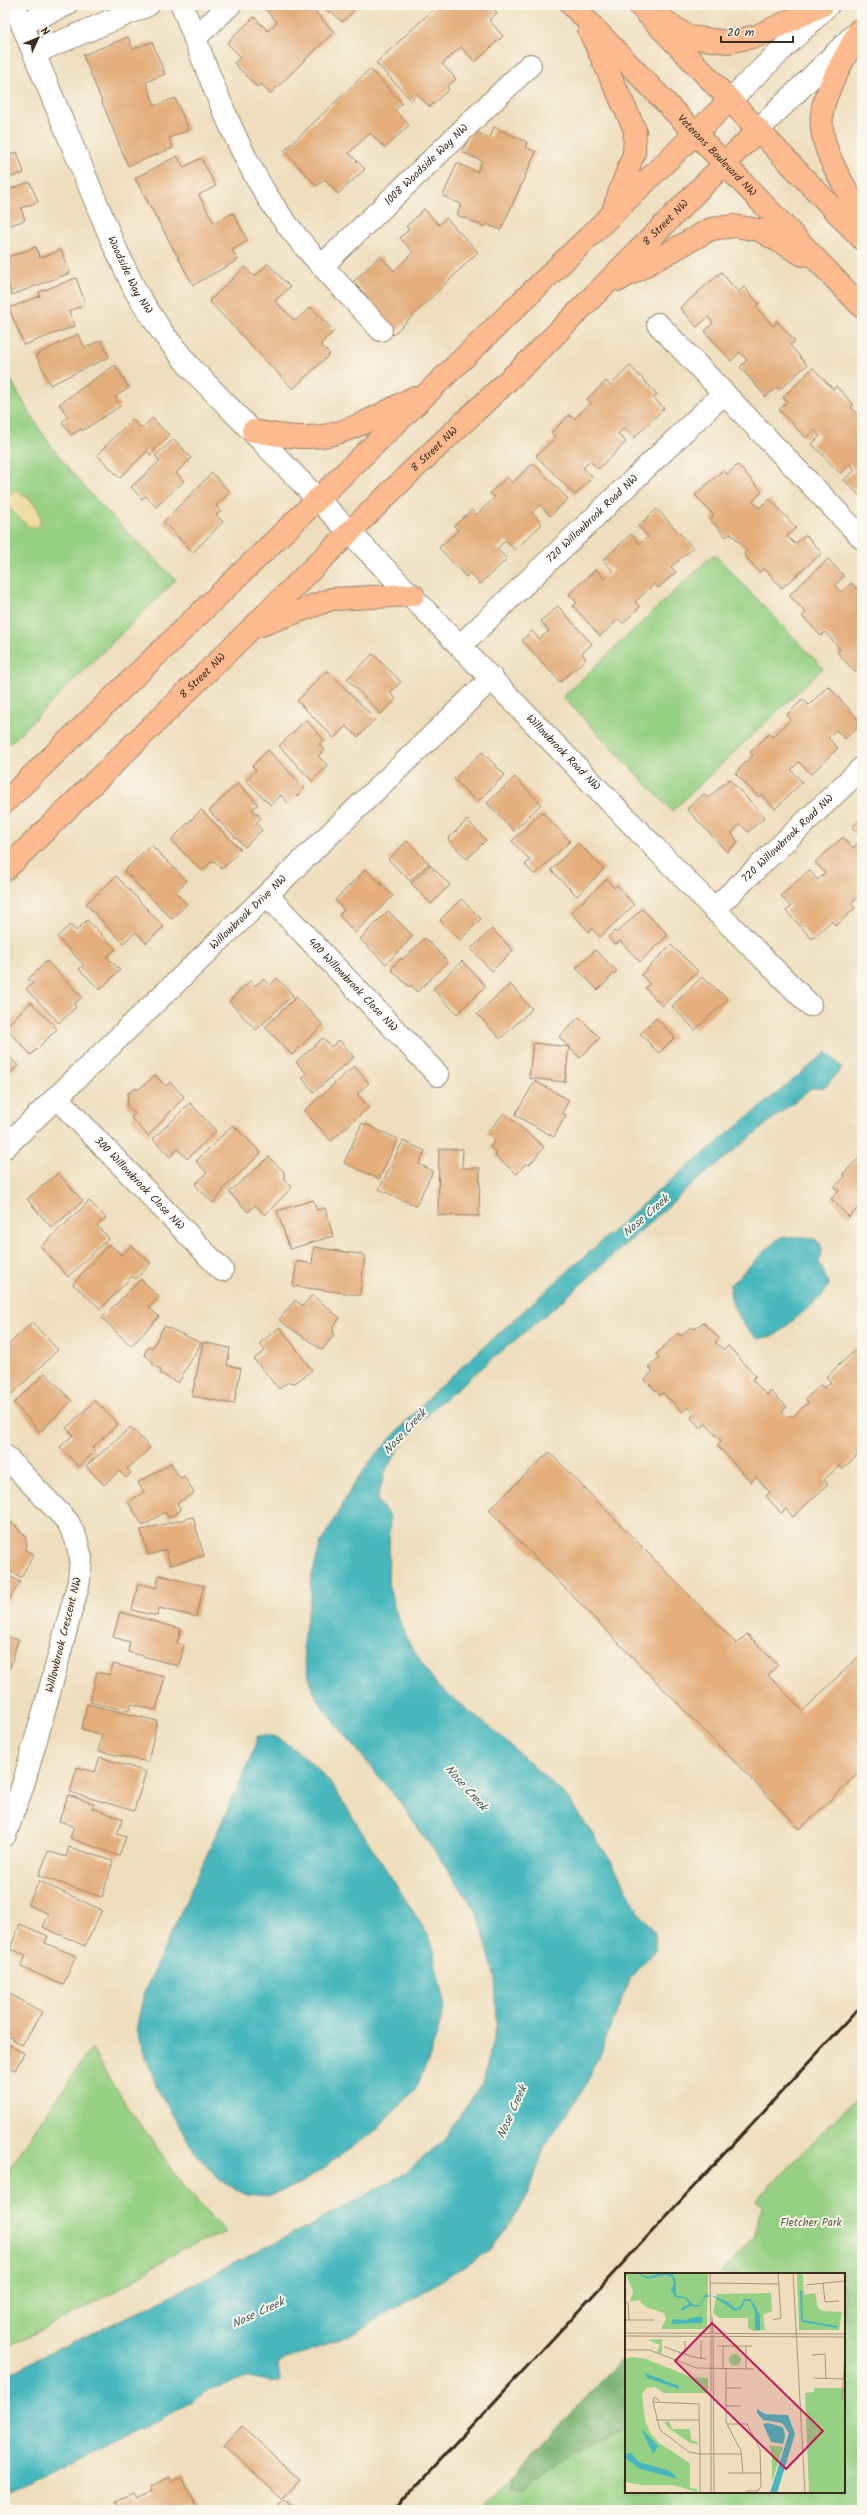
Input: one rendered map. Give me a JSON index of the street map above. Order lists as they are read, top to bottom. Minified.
{"streets":{"main road":["Veterans Boulevard NW","8 Street NW"],"street":["1008 Woodside Way NW","Woodside Way NW","720 Willowbrook Road NW","Willowbrook Road NW","Willowbrook Drive NW","400 Willowbrook Close NW","300 Willowbrook Close NW","Willowbrook Crescent NW"]},"crossings":[["Veterans Boulevard NW","8 Street NW"],["8 Street NW","Willowbrook Road NW"],["Woodside Way NW","Willowbrook Road NW"],["720 Willowbrook Road NW","Willowbrook Road NW"],["Willowbrook Road NW","Willowbrook Drive NW"],["Willowbrook Drive NW","400 Willowbrook Close NW"],["Willowbrook Drive NW","300 Willowbrook Close NW"]],"water":["Nose Creek"],"parks":["Fletcher Park"],"scale_bar":"20 m","north":"top right"}
